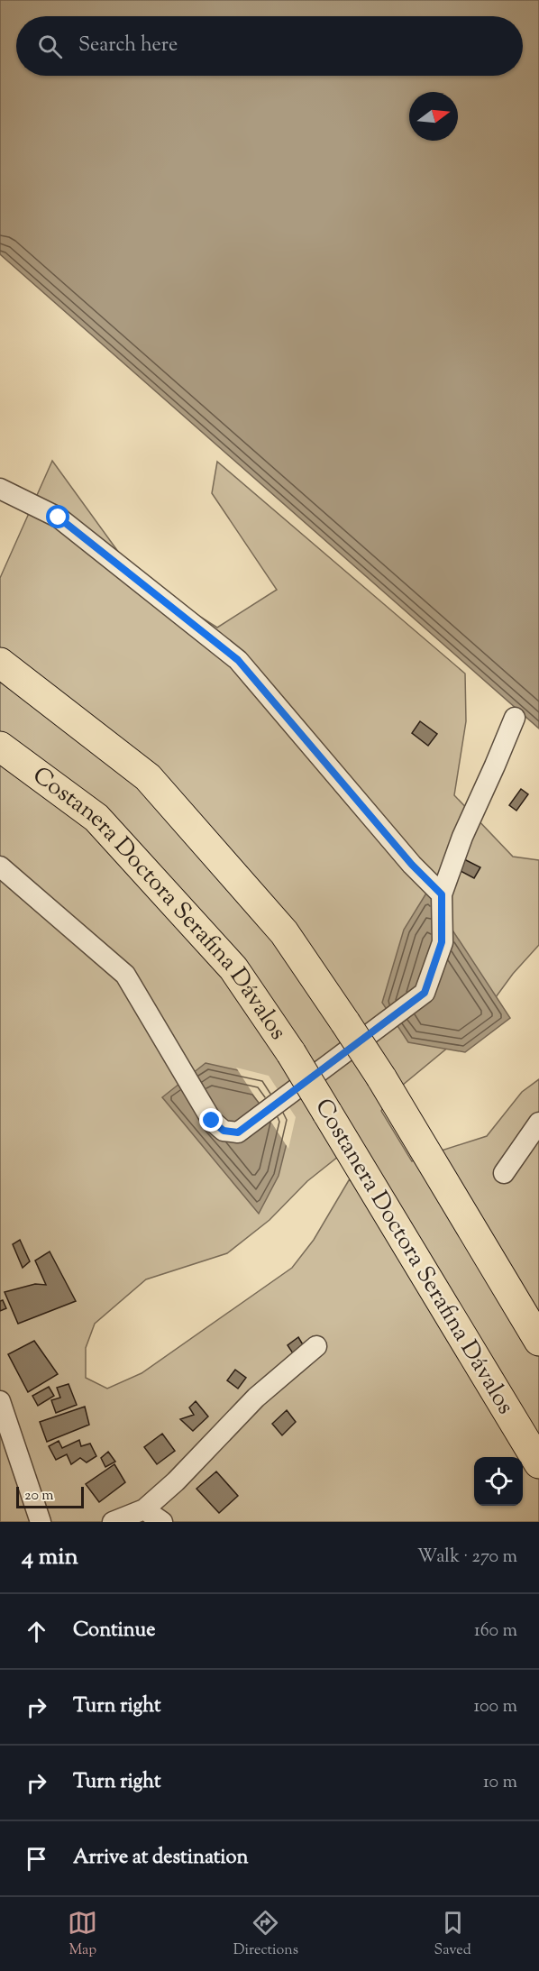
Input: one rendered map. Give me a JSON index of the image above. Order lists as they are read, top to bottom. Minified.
{"streets":{"highway":["Costanera Doctora Serafina Dávalos"]},"scale_bar":"20 m","north":"right","page":{"search":"Search here","scale":"20 m","heading":["4 min","Walk · 270 m"],"list":[["Continue","160 m"],["Turn right","100 m"],["Turn right","10 m"],"Arrive at destination"],"nav":["Map","Directions","Saved"]}}
